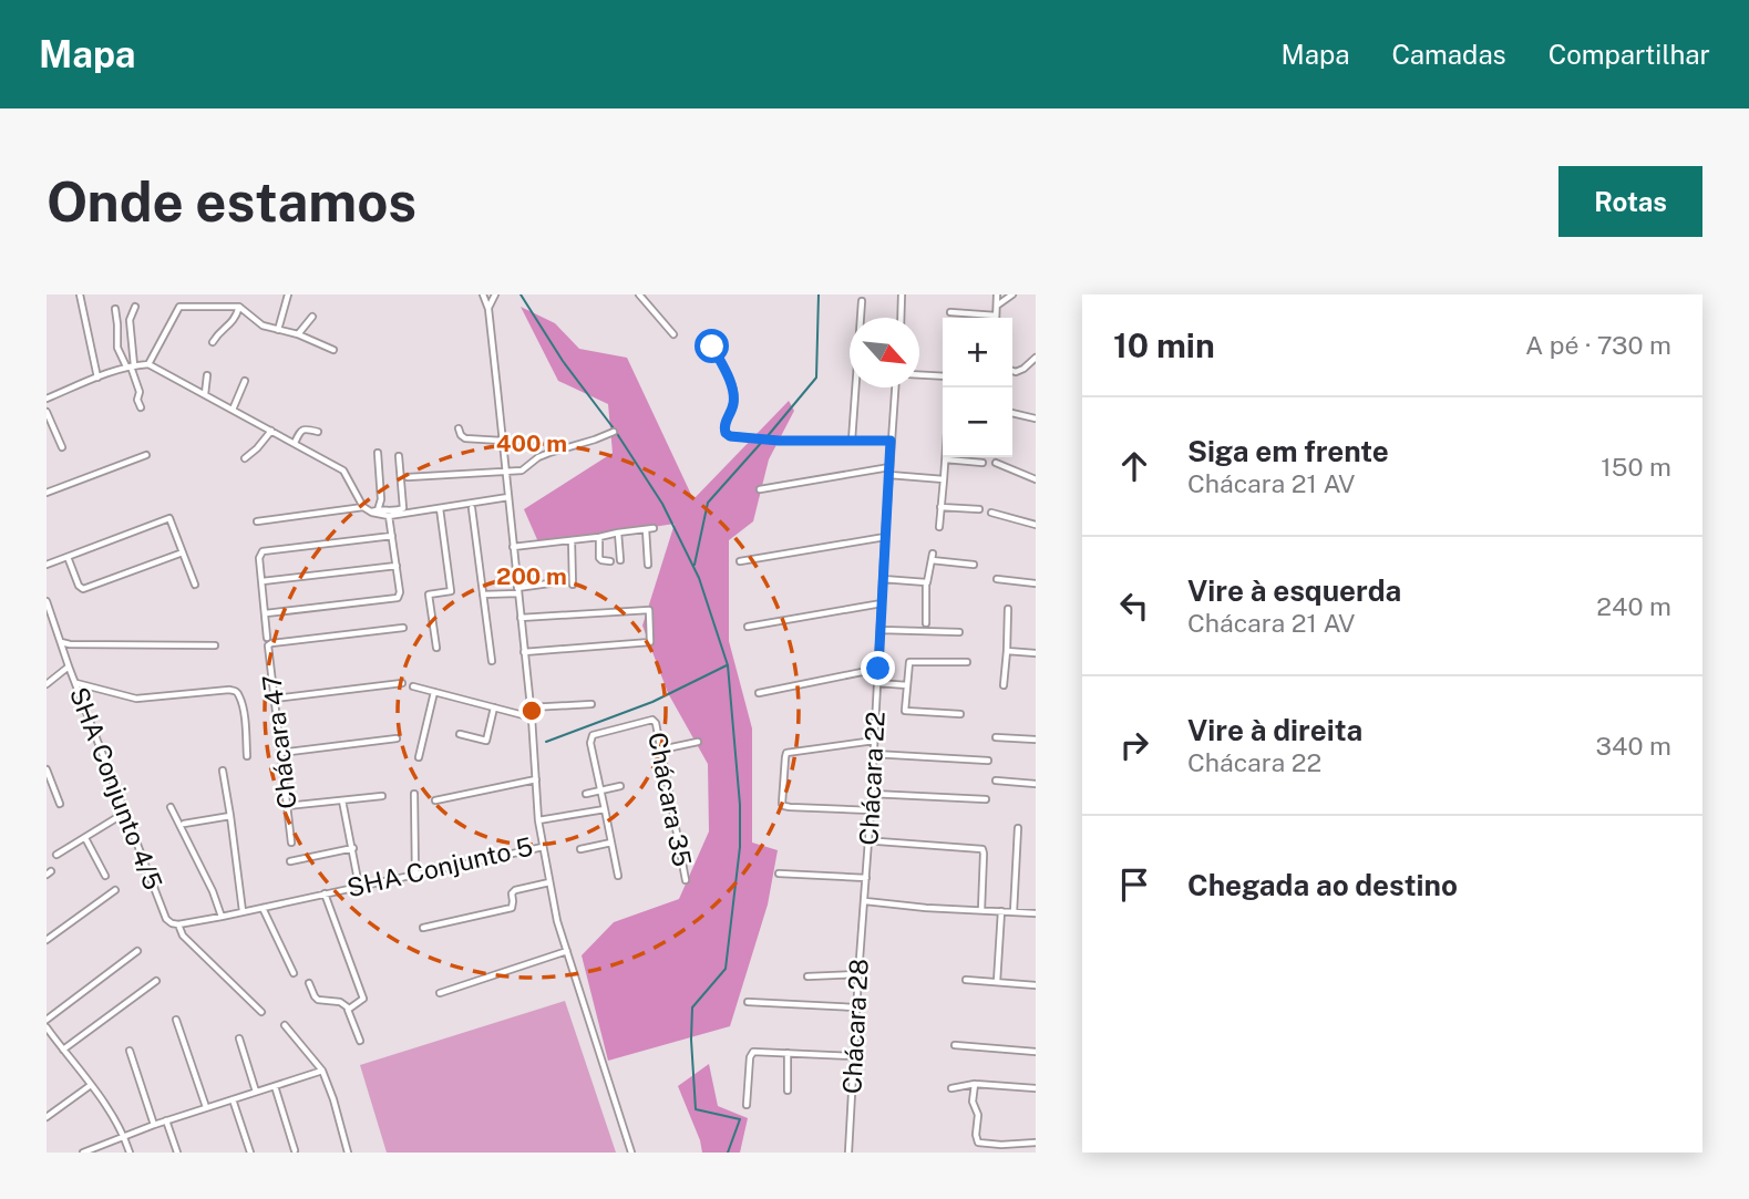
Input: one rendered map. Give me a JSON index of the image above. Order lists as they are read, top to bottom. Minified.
{"streets":{"street":["Chácara 47","Chácara 22","SHA Conjunto 4/5","Chácara 35","SHA Conjunto 5","Chácara 28"]},"crossings":[["Chácara 22","Chácara 28"],["SHA Conjunto 4/5","SHA Conjunto 5"]],"north":"bottom right","page":{"header":"Mapa","nav":["Mapa","Camadas","Compartilhar"],"buttons":"Rotas","title":"Onde estamos","heading":["10 min","A pé · 730 m"],"map_buttons":["+","−"],"list":[["Siga em frente","Chácara 21 AV","150 m"],["Vire à esquerda","Chácara 21 AV","240 m"],["Vire à direita","Chácara 22","340 m"],"Chegada ao destino"]},"rings":["400 m","200 m"]}
